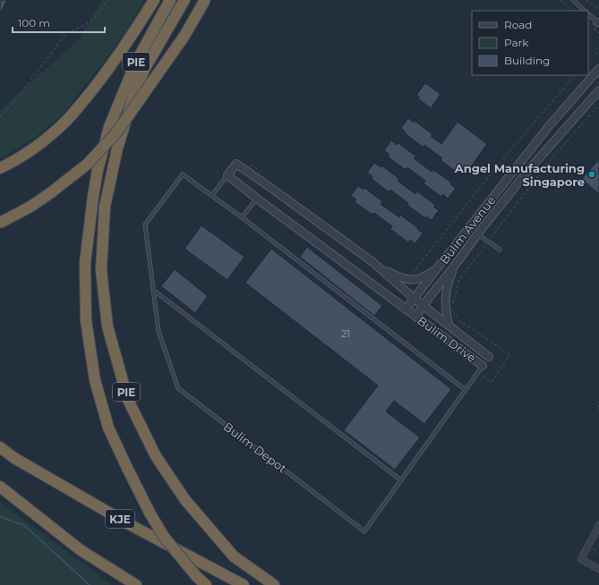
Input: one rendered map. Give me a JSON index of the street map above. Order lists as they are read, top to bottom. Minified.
{"streets":{"highway":["PIE","KJE"],"street":["Bulim Avenue","Bulim Drive"],"lane":["Bulim Depot"]},"crossings":[["Bulim Avenue","Bulim Drive"],["Bulim Drive","Bulim Depot"]],"places":["Angel Manufacturing Singapore"],"house_numbers":["21"],"legend":["Road","Park","Building"],"scale_bar":"100 m"}
